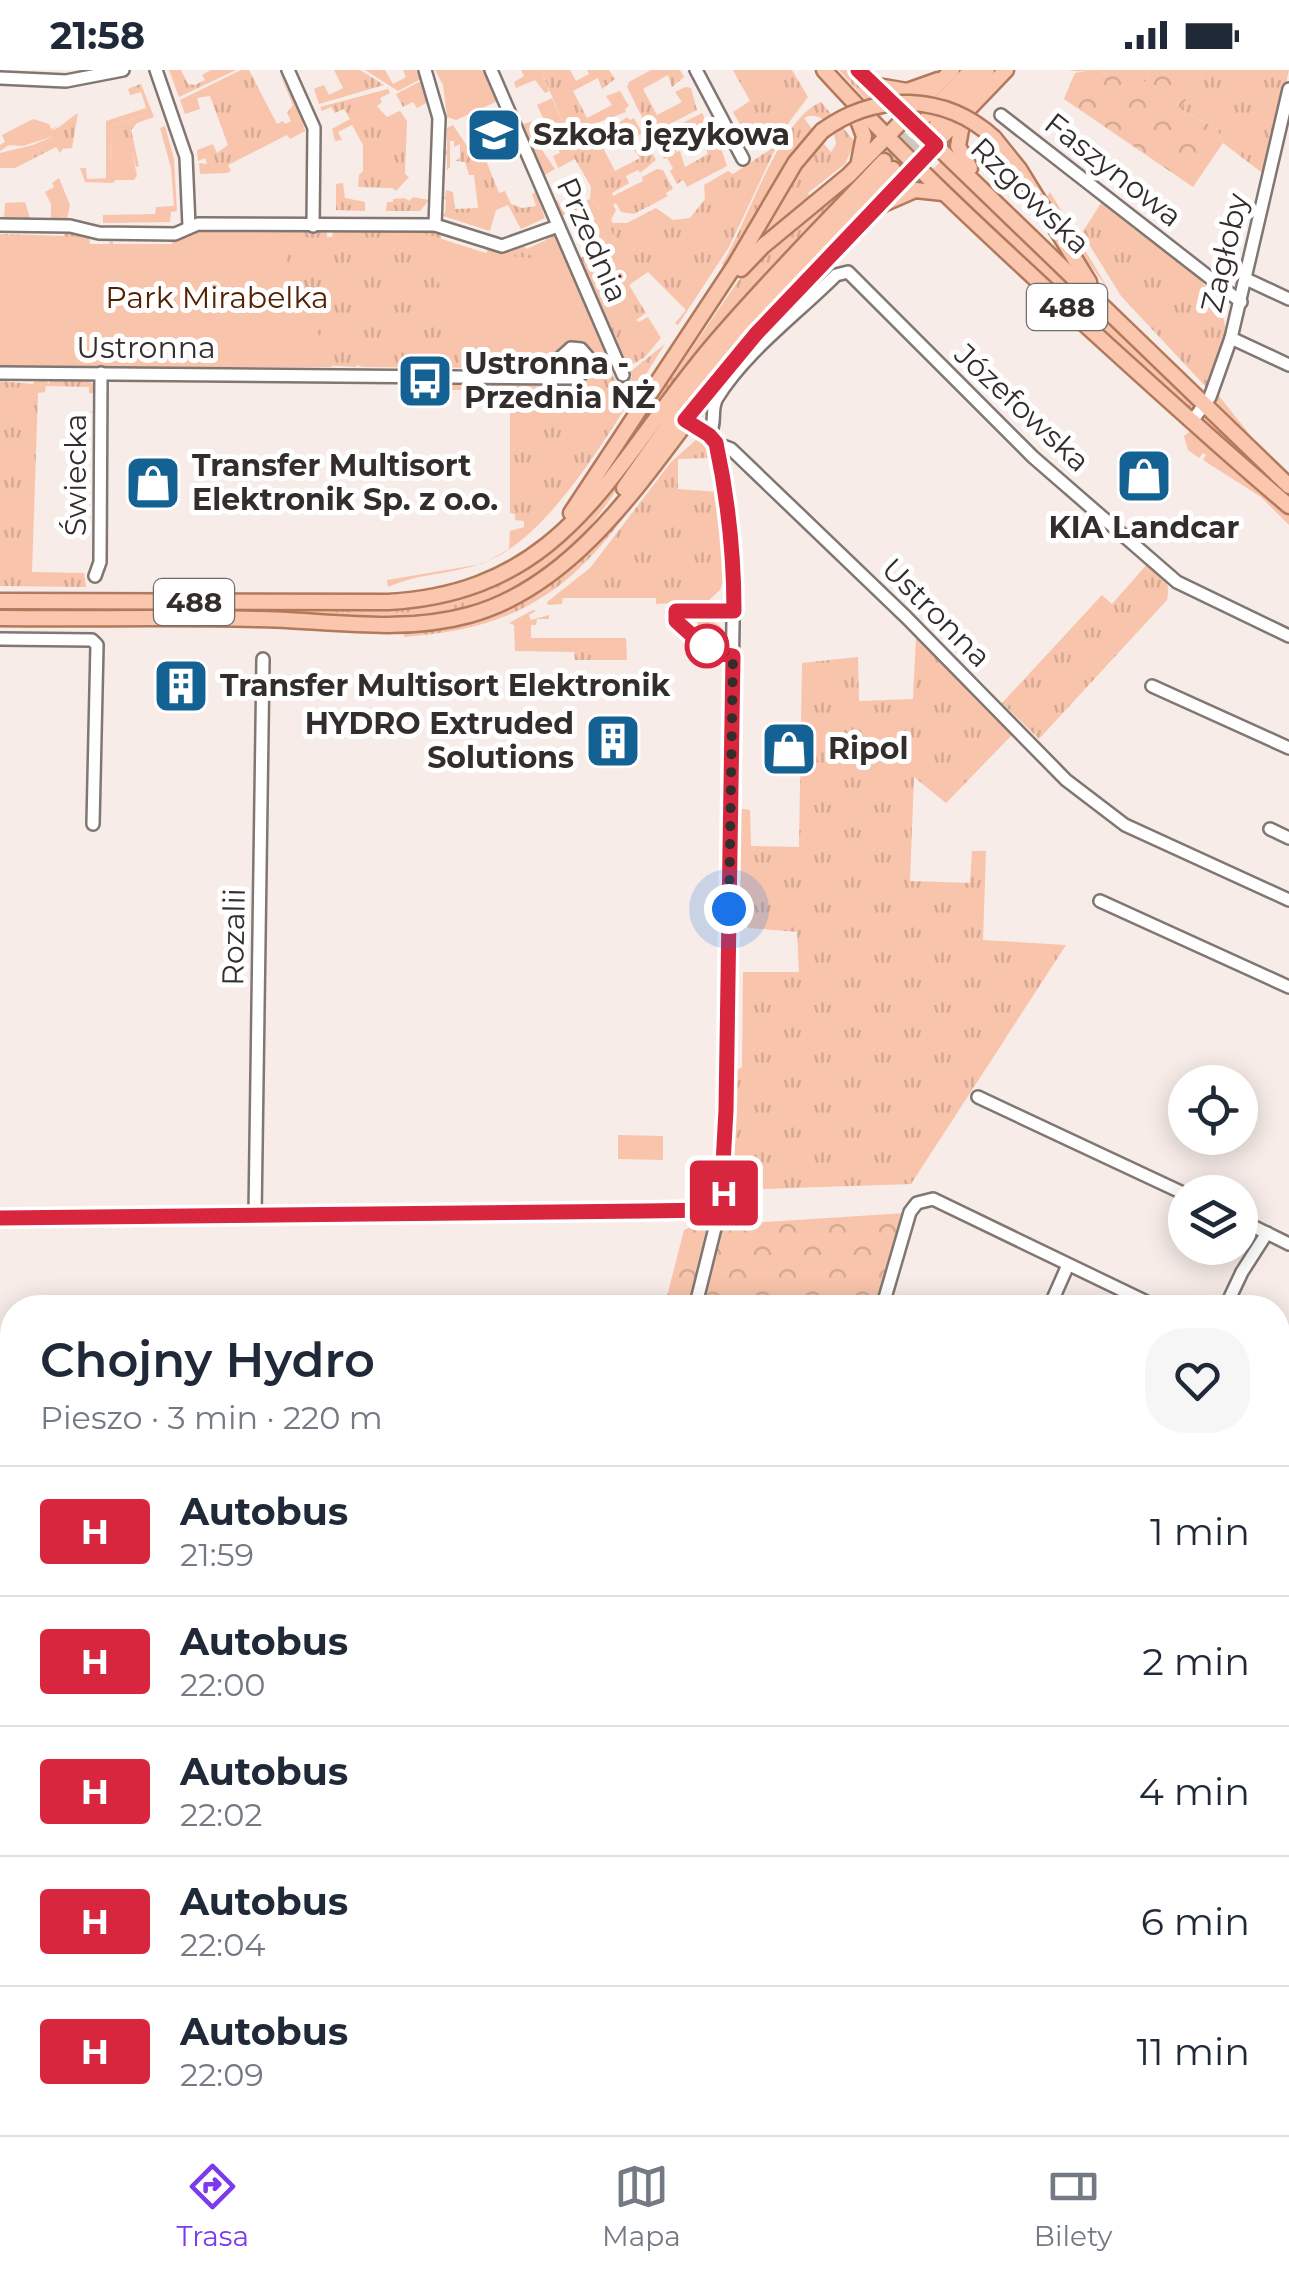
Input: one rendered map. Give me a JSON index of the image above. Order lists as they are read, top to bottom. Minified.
{"streets":{"main road":["Rzgowska","488"],"street":["Faszynowa","Przednia","Zagłoby","Ustronna","Józefowska","Świecka","Rozalii"]},"crossings":[["Faszynowa","Zagłoby"],["Rzgowska","Zagłoby"],["Rzgowska","488"],["Zagłoby","488"],["488","Ustronna"],["Ustronna","Józefowska"],["Ustronna","Świecka"]],"parks":["Park Mirabelka"],"places":{"school or university":["Szkoła językowa"],"bus stop":["Ustronna - Przednia NŻ"],"shop":["KIA Landcar","Transfer Multisort Elektronik Sp. z o.o.","Ripol"],"building":["Transfer Multisort Elektronik","HYDRO Extruded Solutions"]},"lines":["bus line H"],"page":{"status":"21:58","on_map":"H","heading":["Chojny Hydro","Pieszo · 3 min · 220 m"],"list":[{"mark":"H","name":"Autobus","note":"21:59","value":"1 min"},{"mark":"H","name":"Autobus","note":"22:00","value":"2 min"},{"mark":"H","name":"Autobus","note":"22:02","value":"4 min"},{"mark":"H","name":"Autobus","note":"22:04","value":"6 min"},{"mark":"H","name":"Autobus","note":"22:09","value":"11 min"}],"tabs":["Trasa","Mapa","Bilety"]}}
